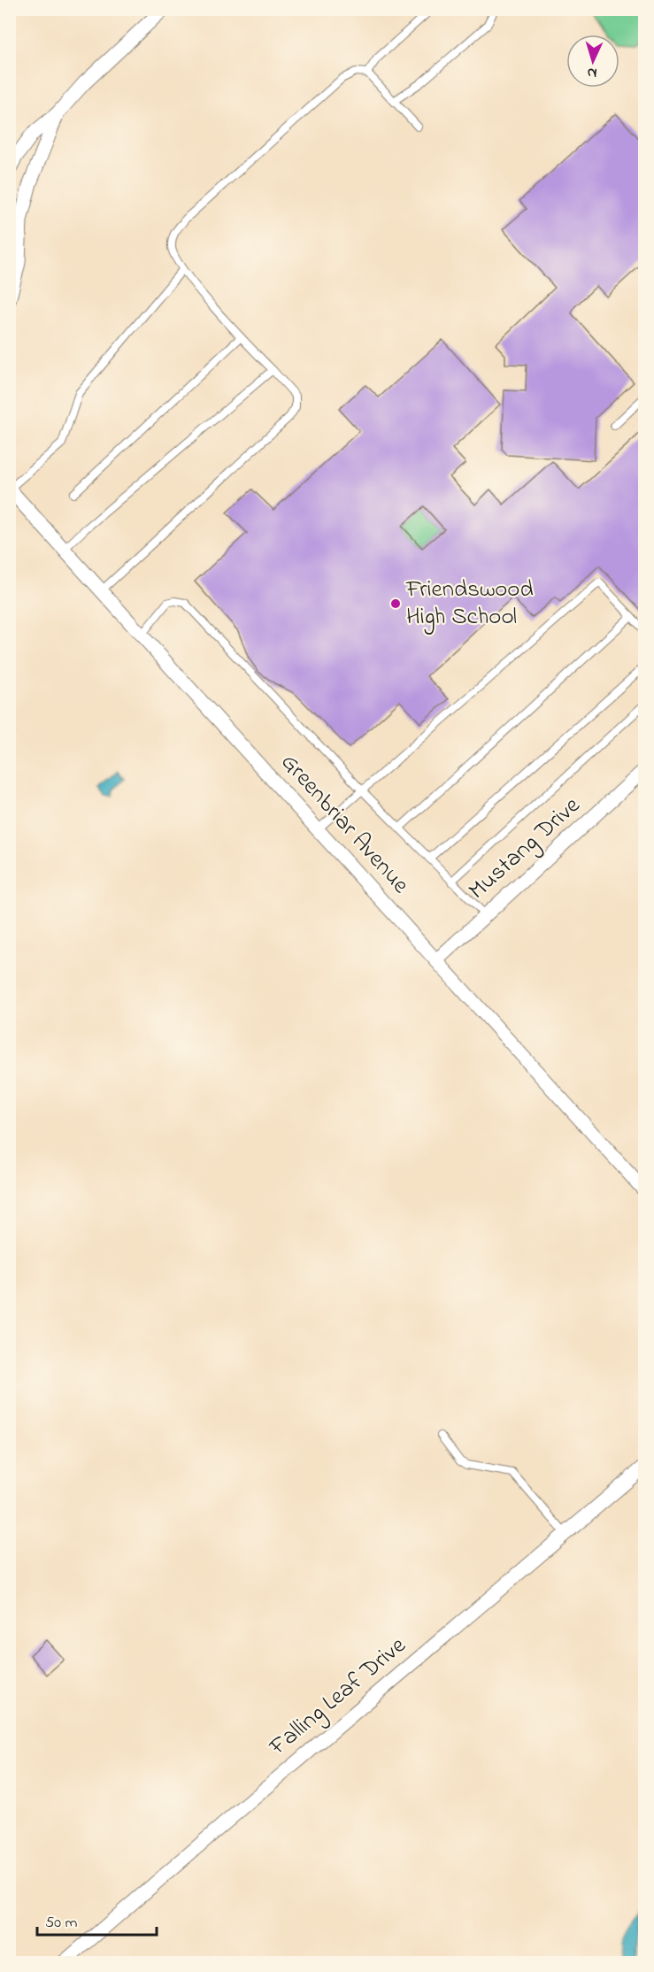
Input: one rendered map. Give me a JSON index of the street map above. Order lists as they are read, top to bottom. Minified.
{"streets":{"street":["Greenbriar Avenue","Mustang Drive","Falling Leaf Drive"]},"crossings":[["Greenbriar Avenue","Mustang Drive"]],"places":["Friendswood High School"],"scale_bar":"50 m","north":"bottom"}
